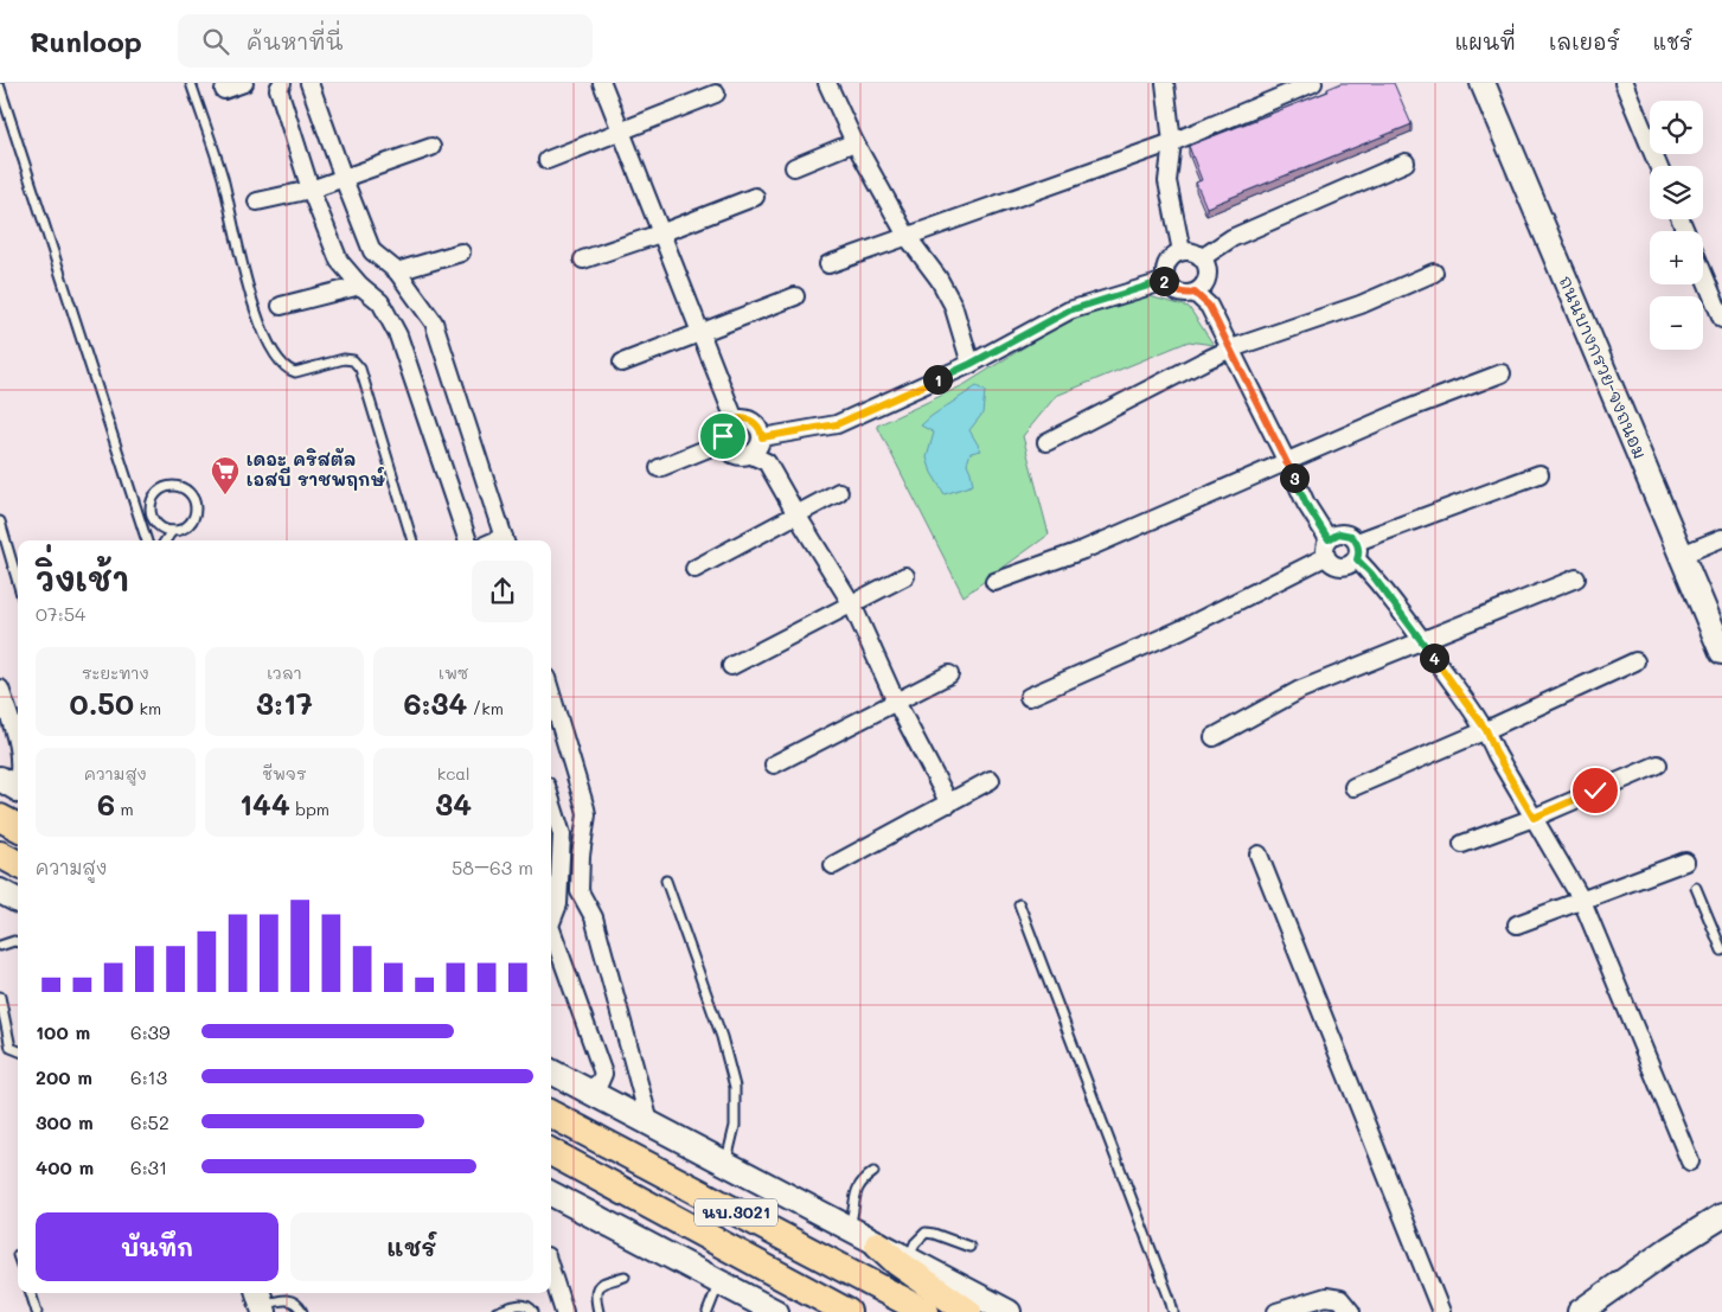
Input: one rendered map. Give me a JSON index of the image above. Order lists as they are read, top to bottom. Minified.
{"streets":{"main road":["ถนนบางกรวย-จงถนอม","นบ.3021"]},"places":{"supermarket":["เดอะ คริสตัล เอสบี ราชพฤกษ์"]},"page":{"header":"Runloop","search":"ค้นหาที่นี่","nav":["แผนที่","เลเยอร์","แชร์"],"map_buttons":["+","−"],"pins":["2","1","3","4"],"heading":["วิ่งเช้า","07:54"],"stats":[["ระยะทาง","0.50 km"],["เวลา","3:17"],["เพซ","6:34 /km"],["ความสูง","6 m"],["ชีพจร","144 bpm"],["kcal","34"]],"chart":["ความสูง","58–63 m"],"list":[{"name":"100 m","note":"6:39"},{"name":"200 m","note":"6:13"},{"name":"300 m","note":"6:52"},{"name":"400 m","note":"6:31"}],"buttons":["บันทึก","แชร์"]}}
